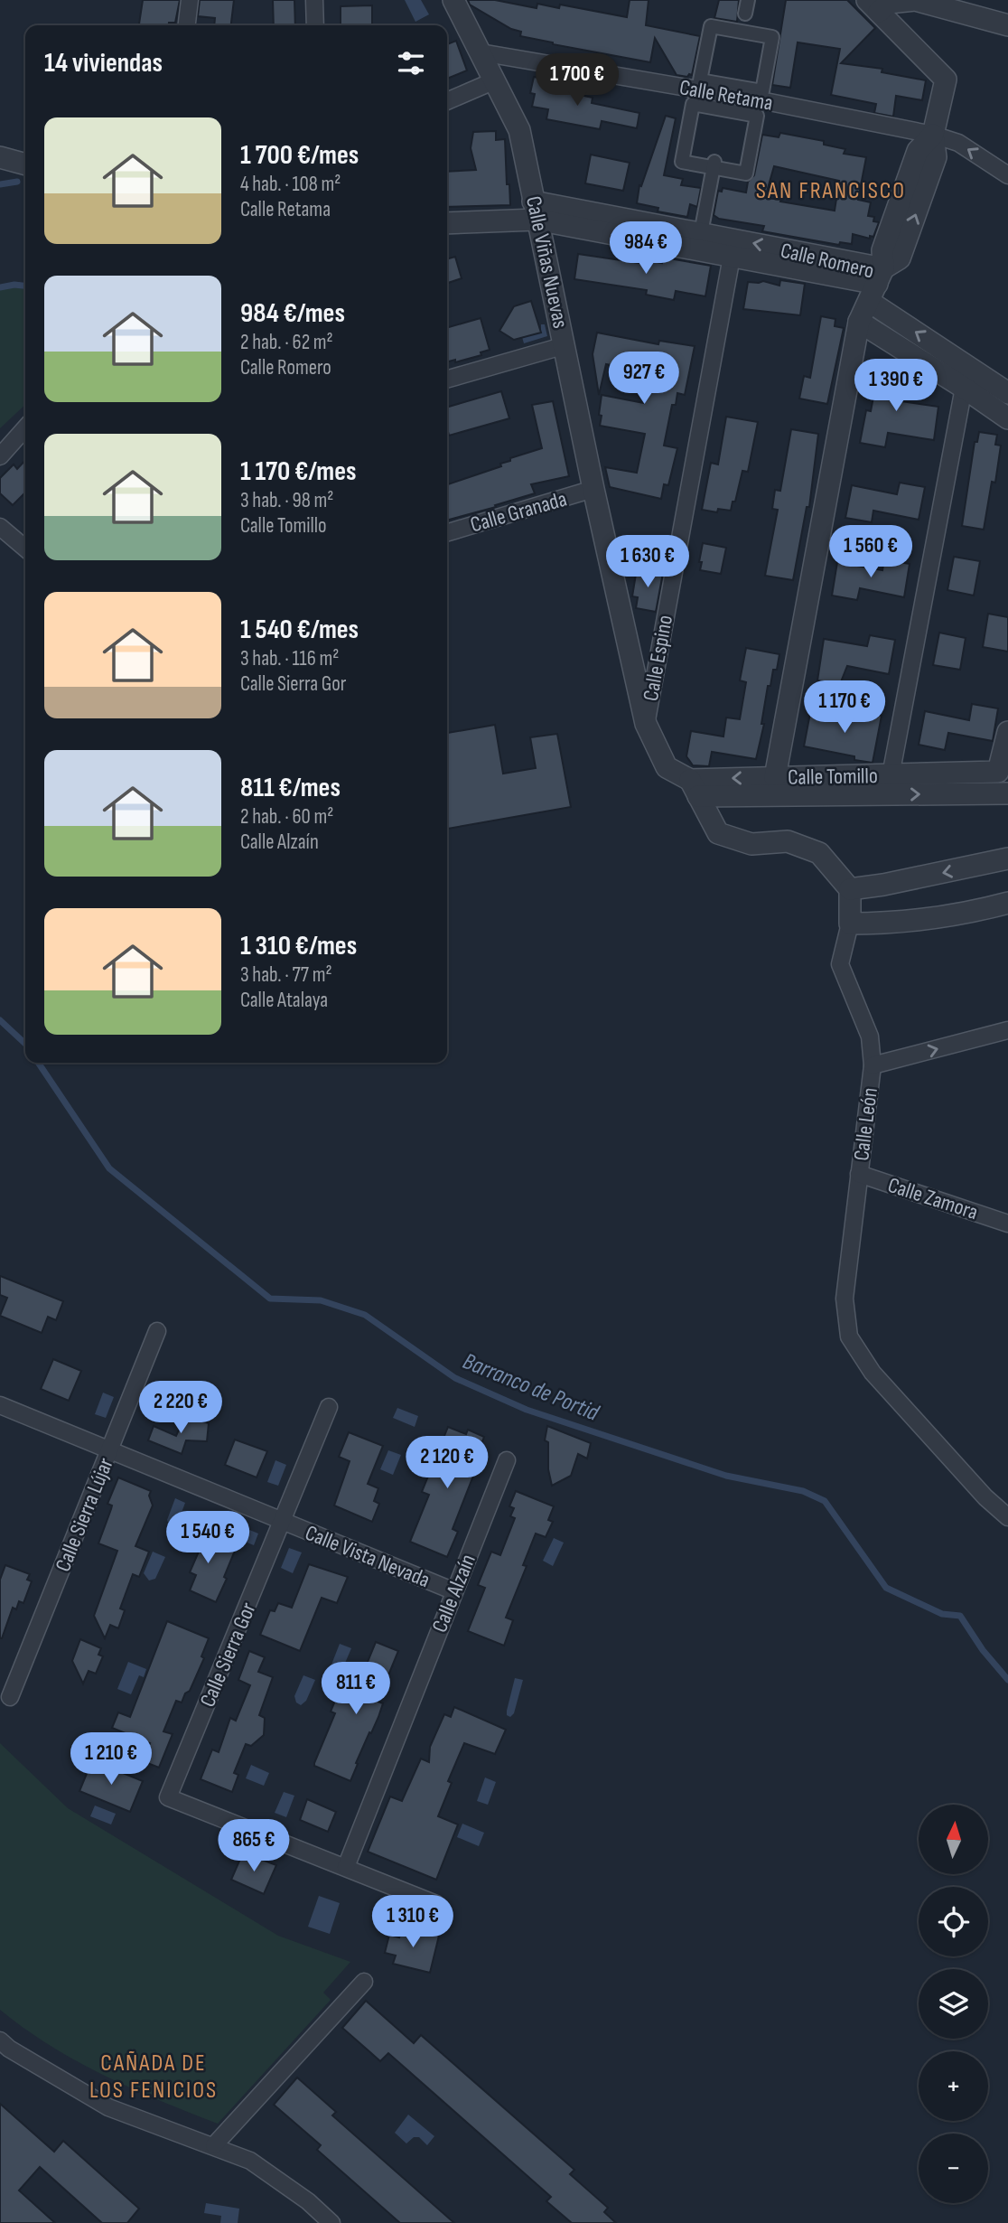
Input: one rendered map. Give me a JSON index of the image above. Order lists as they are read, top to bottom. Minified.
{"streets":{"street":["Calle Retama","Calle Romero","Calle Viñas Nuevas","Calle Granada","Calle Espino","Calle Tomillo","Calle León","Calle Zamora","Calle Sierra Lújar","Calle Vista Nevada","Calle Alzaín","Calle Sierra Gor"]},"crossings":[["Calle Retama","Calle Viñas Nuevas"],["Calle Romero","Calle Viñas Nuevas"],["Calle Romero","Calle Espino"],["Calle Viñas Nuevas","Calle Granada"],["Calle Viñas Nuevas","Calle Espino"],["Calle Viñas Nuevas","Calle Tomillo"],["Calle León","Calle Zamora"],["Calle Sierra Lújar","Calle Vista Nevada"],["Calle Vista Nevada","Calle Alzaín"],["Calle Vista Nevada","Calle Sierra Gor"],["Calle Alzaín","Calle Sierra Gor"]],"districts":["SAN FRANCISCO","CAÑADA DE LOS FENICIOS"],"water":["Barranco de Portid"],"north":"top","page":{"heading":"14 viviendas","price":["1 700 €","984 €","927 €","1 390 €","1 560 €","1 630 €","1 170 €","2 220 €","2 120 €","1 540 €","811 €","1 210 €","865 €","1 310 €"],"list":[{"name":"1 700 €/mes","note":"4 hab. · 108 m² · Calle Retama"},{"name":"984 €/mes","note":"2 hab. · 62 m² · Calle Romero"},{"name":"1 170 €/mes","note":"3 hab. · 98 m² · Calle Tomillo"},{"name":"1 540 €/mes","note":"3 hab. · 116 m² · Calle Sierra Gor"},{"name":"811 €/mes","note":"2 hab. · 60 m² · Calle Alzaín"},{"name":"1 310 €/mes","note":"3 hab. · 77 m² · Calle Atalaya"}],"map_buttons":["+","−"]}}
